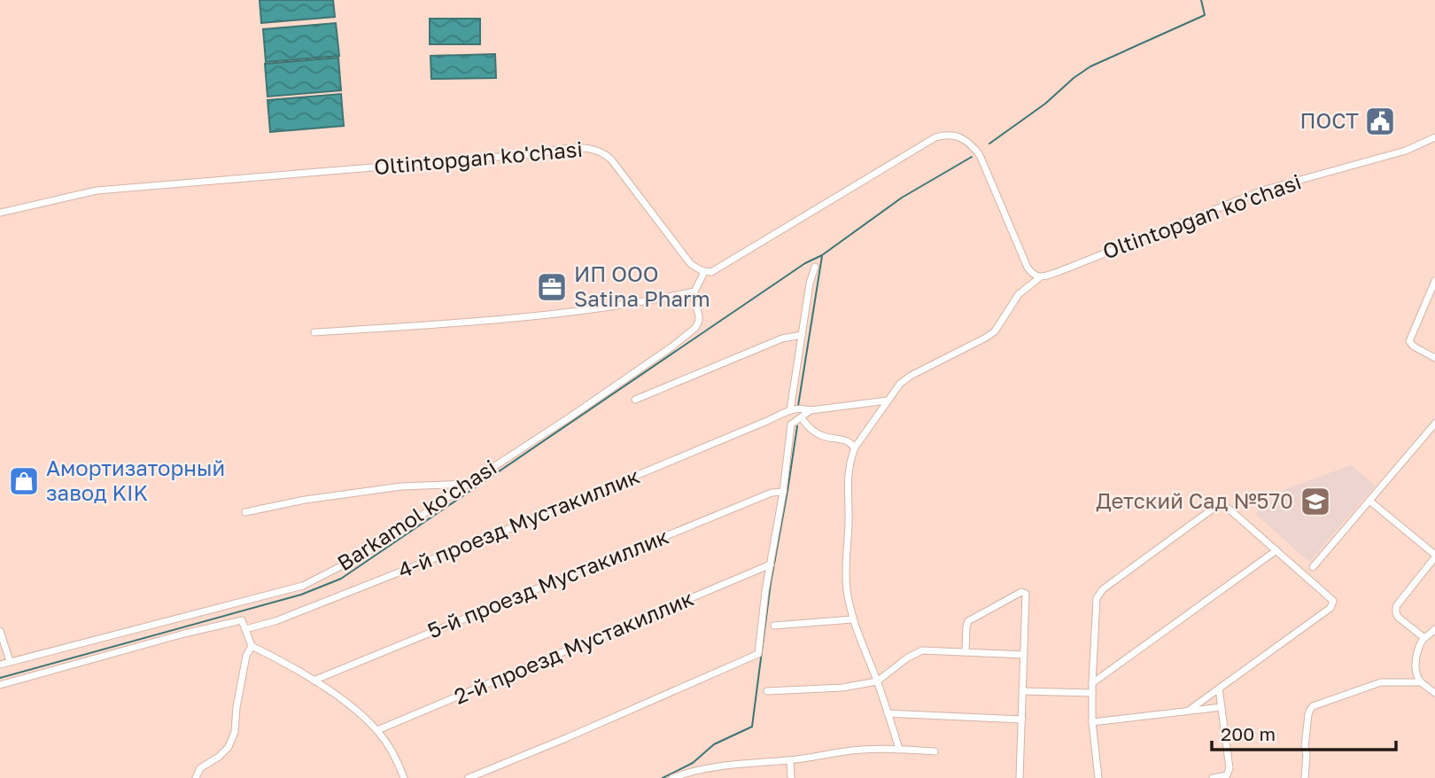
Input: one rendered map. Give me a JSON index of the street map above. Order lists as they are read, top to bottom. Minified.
{"streets":{"street":["Oltintopgan ko'chasi","Barkamol ko'chasi","4-й проезд Мустакиллик","5-й проезд Мустакиллик","2-й проезд Мустакиллик"]},"places":{"public building":["ПОСТ"],"office":["ИП ООО Satina Pharm"],"shop":["Амортизаторный завод KIK"],"school or university":["Детский Сад №570"]},"scale_bar":"200 m"}
